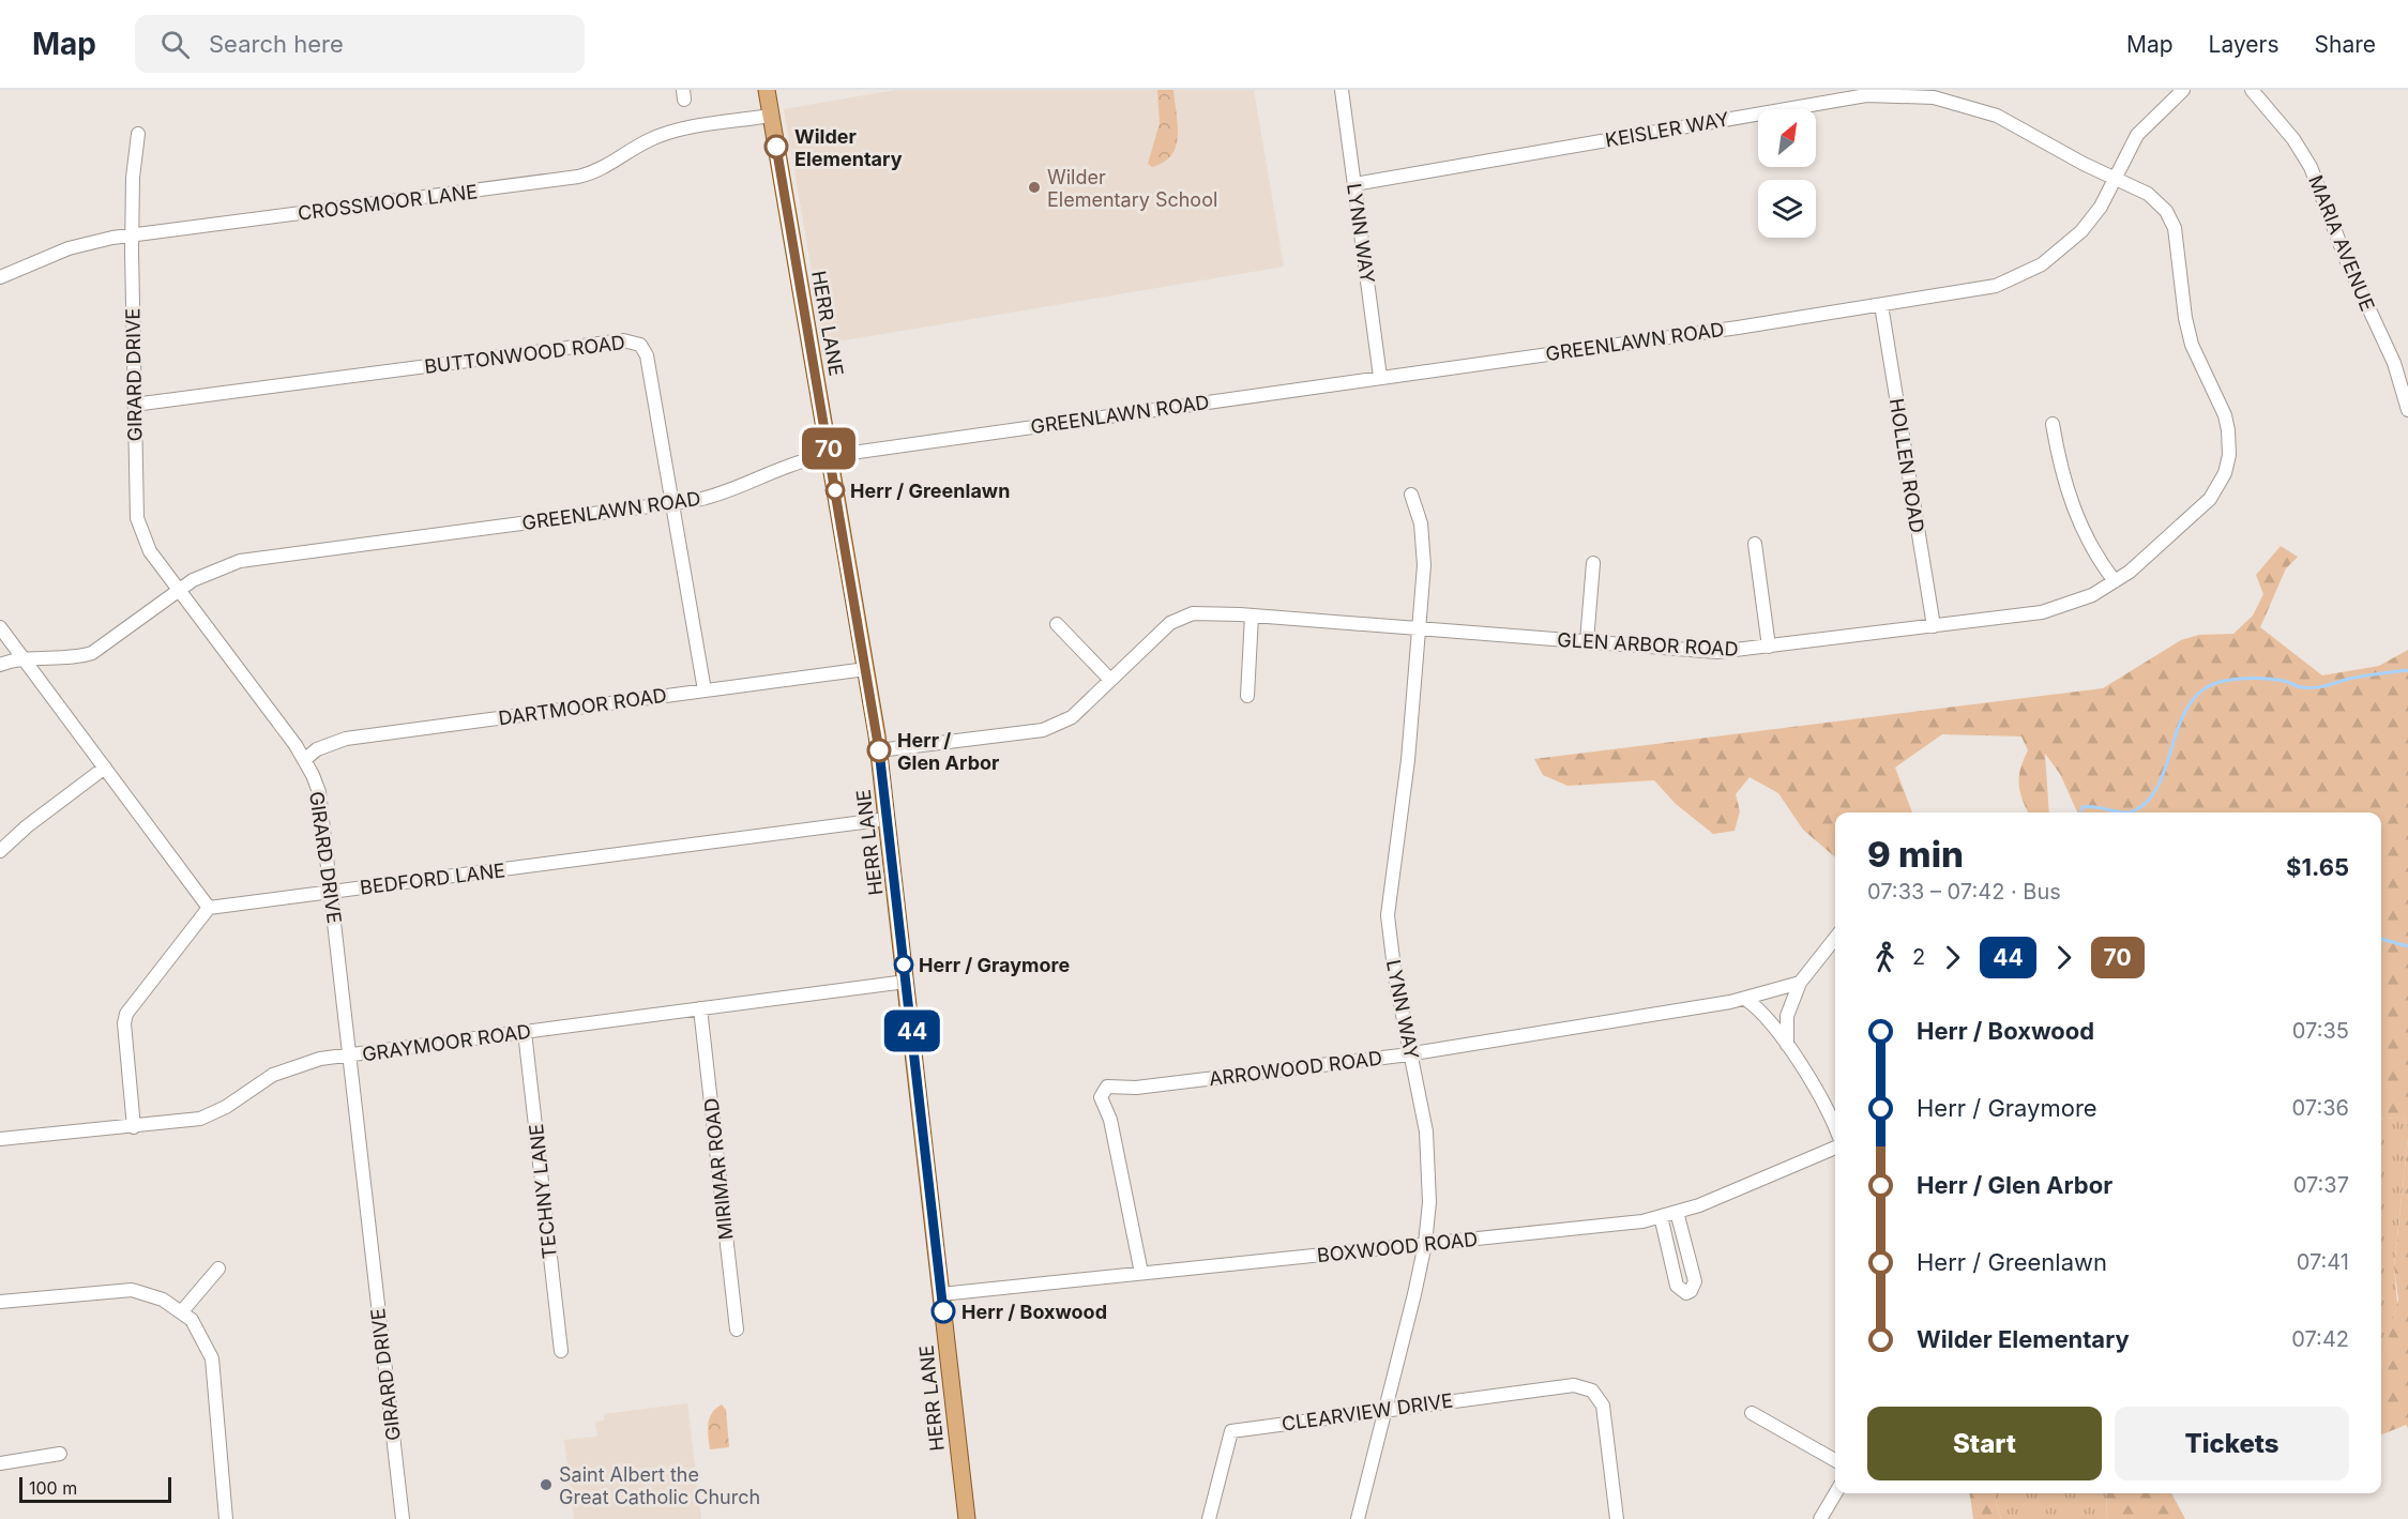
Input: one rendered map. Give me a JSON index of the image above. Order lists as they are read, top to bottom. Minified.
{"streets":{"main road":["HERR LANE"],"street":["KEISLER WAY","CROSSMOOR LANE","LYNN WAY","MARIA AVENUE","GREENLAWN ROAD","BUTTONWOOD ROAD","GIRARD DRIVE","HOLLEN ROAD","GLEN ARBOR ROAD","DARTMOOR ROAD","BEDFORD LANE","GRAYMOOR ROAD","ARROWOOD ROAD","MIRIMAR ROAD","TECHNY LANE","BOXWOOD ROAD","CLEARVIEW DRIVE"]},"crossings":[["KEISLER WAY","LYNN WAY"],["KEISLER WAY","GREENLAWN ROAD"],["KEISLER WAY","GLEN ARBOR ROAD"],["CROSSMOOR LANE","HERR LANE"],["CROSSMOOR LANE","GIRARD DRIVE"],["LYNN WAY","GREENLAWN ROAD"],["LYNN WAY","GLEN ARBOR ROAD"],["LYNN WAY","ARROWOOD ROAD"],["LYNN WAY","BOXWOOD ROAD"],["LYNN WAY","CLEARVIEW DRIVE"],["HERR LANE","GREENLAWN ROAD"],["HERR LANE","GLEN ARBOR ROAD"],["HERR LANE","DARTMOOR ROAD"],["HERR LANE","BEDFORD LANE"],["HERR LANE","GRAYMOOR ROAD"],["HERR LANE","BOXWOOD ROAD"],["GREENLAWN ROAD","BUTTONWOOD ROAD"],["GREENLAWN ROAD","GIRARD DRIVE"],["GREENLAWN ROAD","HOLLEN ROAD"],["GREENLAWN ROAD","GLEN ARBOR ROAD"],["BUTTONWOOD ROAD","GIRARD DRIVE"],["BUTTONWOOD ROAD","DARTMOOR ROAD"],["GIRARD DRIVE","DARTMOOR ROAD"],["GIRARD DRIVE","BEDFORD LANE"],["GIRARD DRIVE","GRAYMOOR ROAD"],["HOLLEN ROAD","GLEN ARBOR ROAD"],["GRAYMOOR ROAD","MIRIMAR ROAD"],["GRAYMOOR ROAD","TECHNY LANE"],["ARROWOOD ROAD","BOXWOOD ROAD"]],"places":["Wilder Elementary","Wilder Elementary School","Herr / Greenlawn","Herr / Glen Arbor","Herr / Graymore","Herr / Boxwood","Saint Albert the Great Catholic Church"],"lines":["bus line 70","bus line 44"],"scale_bar":"100 m","north":"top right","page":{"header":"Map","search":"Search here","nav":["Map","Layers","Share"],"on_map":["44","70"],"heading":["9 min","07:33 – 07:42 · Bus","$1.65"],"legs":["2","44","70"],"list":[{"name":"Herr / Boxwood","value":"07:35"},{"name":"Herr / Graymore","value":"07:36"},{"name":"Herr / Glen Arbor","value":"07:37"},{"name":"Herr / Greenlawn","value":"07:41"},{"name":"Wilder Elementary","value":"07:42"}],"buttons":["Start","Tickets"],"scale":"100 m"}}
